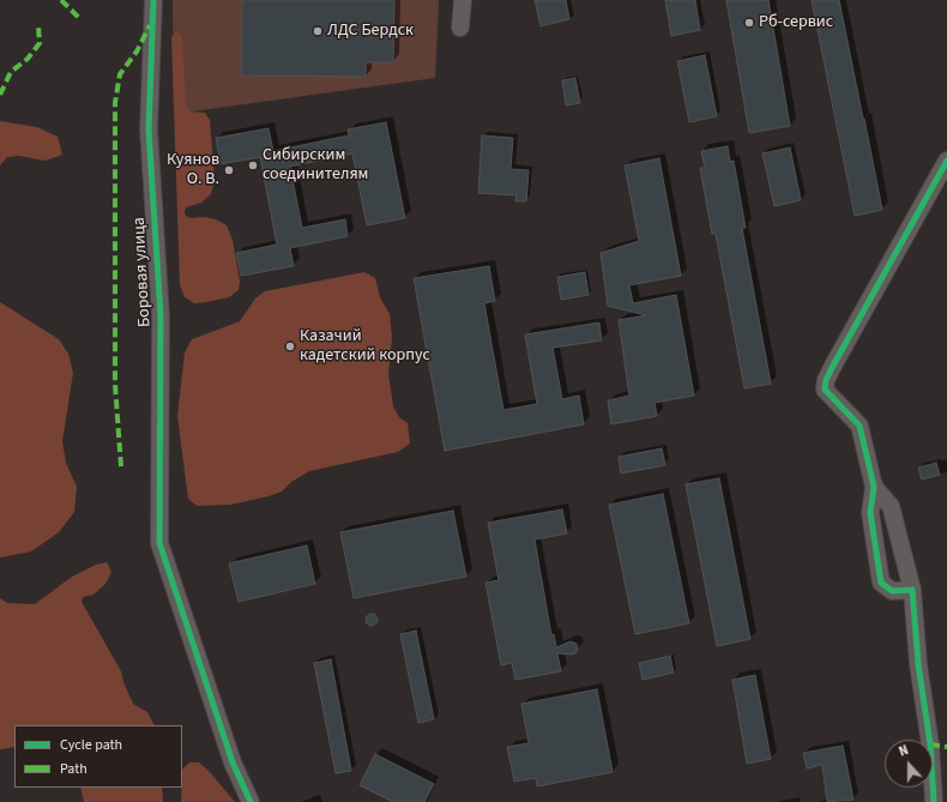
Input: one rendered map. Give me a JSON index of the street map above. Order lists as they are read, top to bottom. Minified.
{"streets":{"street":["Боровая улица"]},"places":["Рб-сервис","ЛДС Бердск","Сибирским соединителям","Куянов О. В.","Казачий кадетский корпус"],"legend":["Cycle path","Path"],"north":"top"}
